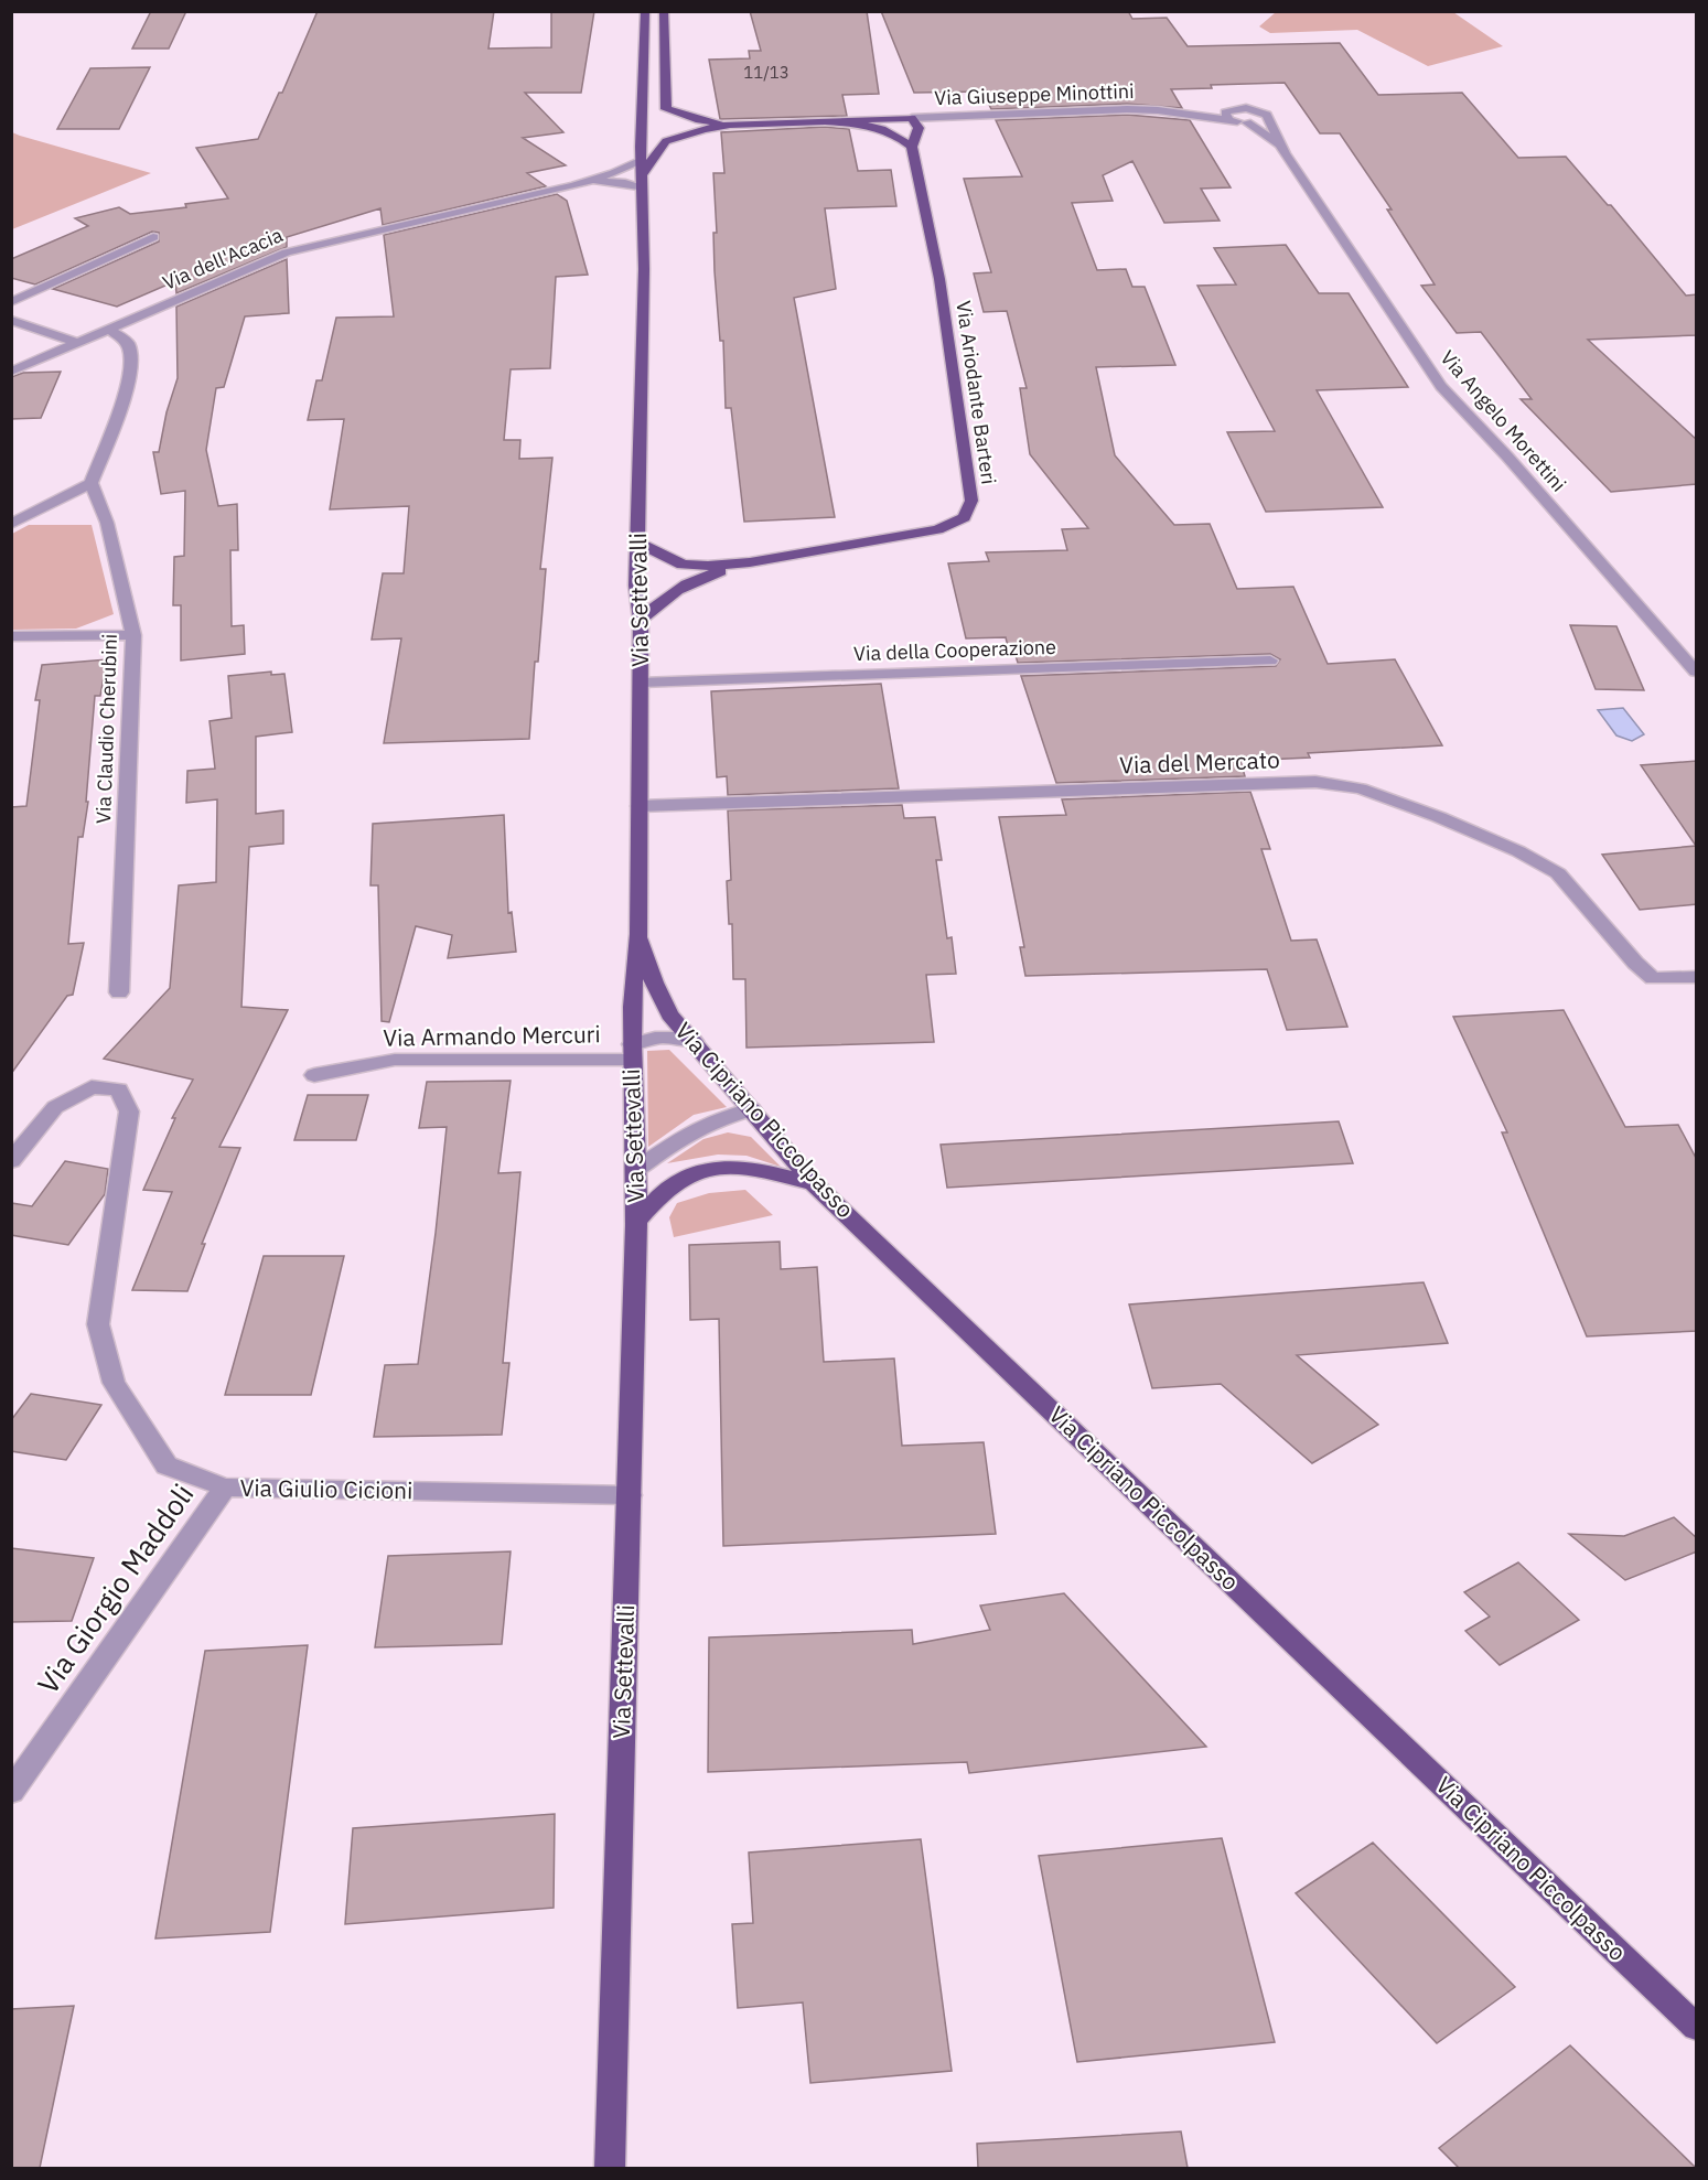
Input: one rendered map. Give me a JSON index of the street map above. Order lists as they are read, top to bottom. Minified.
{"streets":{"main road":["Via Ariodante Barteri","Via Settevalli","Via Cipriano Piccolpasso"],"street":["Via Giuseppe Minottini","Via dell'Acacia","Via Angelo Morettini","Via della Cooperazione","Via Claudio Cherubini","Via del Mercato","Via Armando Mercuri","Via Giulio Cicioni","Via Giorgio Maddoli"]},"crossings":[["Via Giuseppe Minottini","Via Ariodante Barteri"],["Via Giuseppe Minottini","Via Angelo Morettini"],["Via Settevalli","Via della Cooperazione"],["Via Settevalli","Via del Mercato"],["Via Settevalli","Via Armando Mercuri"],["Via Settevalli","Via Cipriano Piccolpasso"],["Via Settevalli","Via Giulio Cicioni"],["Via Armando Mercuri","Via Cipriano Piccolpasso"],["Via Giulio Cicioni","Via Giorgio Maddoli"]],"house_numbers":["11/13"]}
